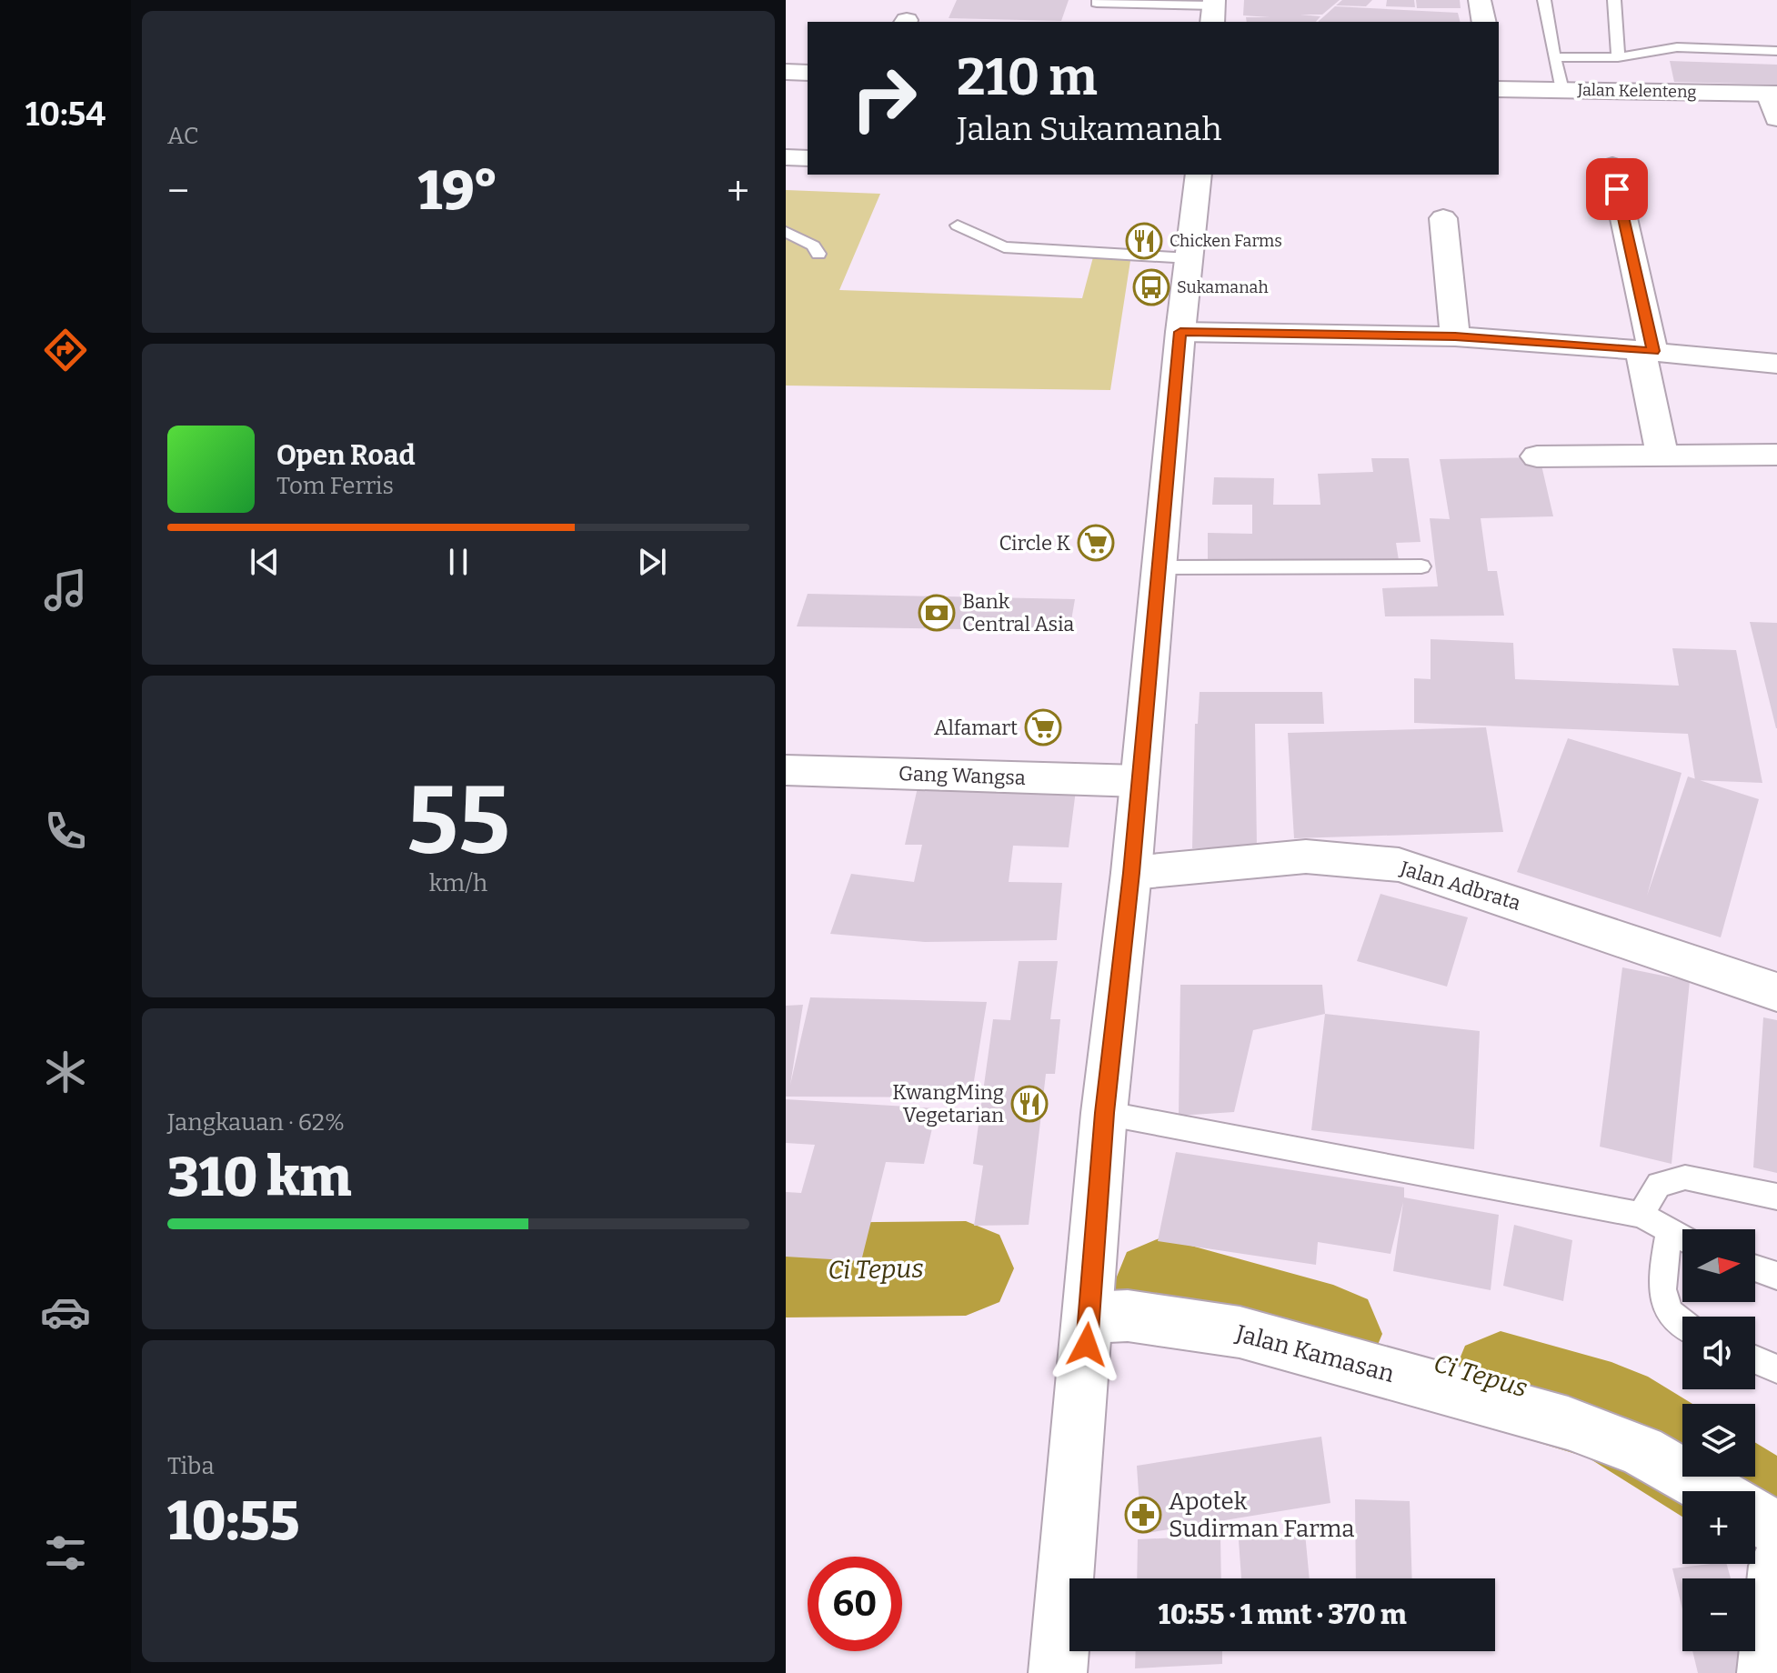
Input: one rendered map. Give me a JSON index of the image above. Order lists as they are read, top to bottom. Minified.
{"streets":{"street":["Jalan Kelenteng","Gang Wangsa","Jalan Adbrata","Jalan Kamasan"]},"water":["Ci Tepus"],"places":{"restaurant":["Chicken Farms","KwangMing Vegetarian"],"bus stop":["Sukamanah"],"supermarket":["Circle K","Alfamart"],"bank":["Bank Central Asia"],"pharmacy":["Apotek Sudirman Farma"]},"north":"right","page":{"tabs":"10:54","tile":["AC",["55","km/h"],["Jangkauan · 62%","310 km"],["Tiba","10:55"]],"turn":["210 m","Jalan Sukamanah"],"heat":["−","19°","+"],"song":["Open Road","Tom Ferris"],"map_buttons":["+","−"],"limit":"60","trip":"10:55 · 1 mnt · 370 m"}}
